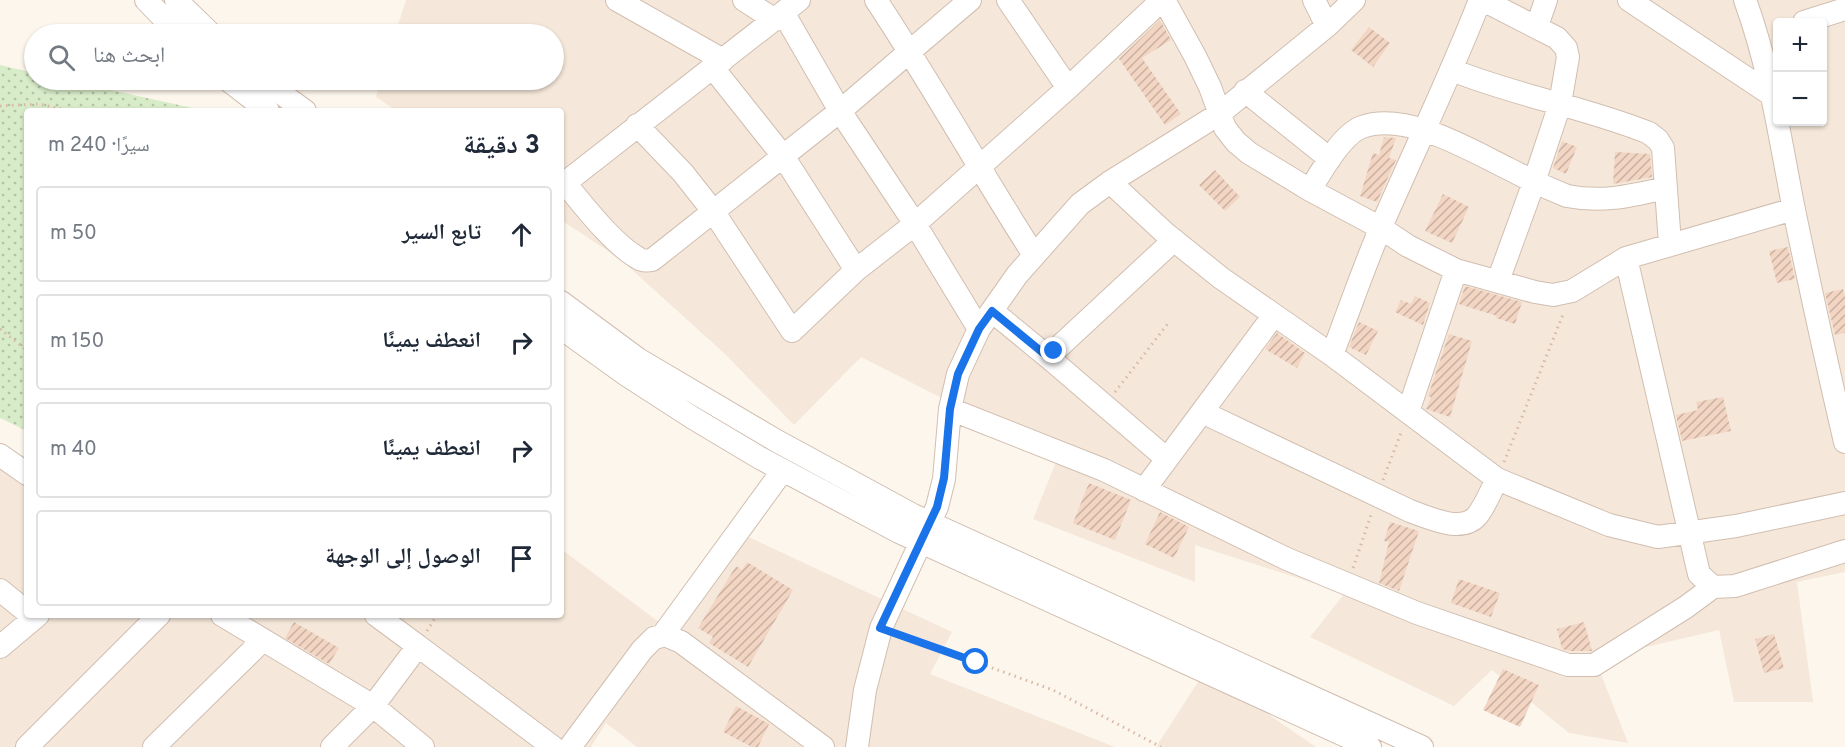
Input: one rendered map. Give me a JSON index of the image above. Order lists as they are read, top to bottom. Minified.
{"page":{"map_buttons":["+","−"],"search":"ابحث هنا","heading":["3 دقيقة","سيرًا · 240 m"],"list":[["تابع السير","50 m"],["انعطف يمينًا","150 m"],["انعطف يمينًا","40 m"],"الوصول إلى الوجهة"]}}
